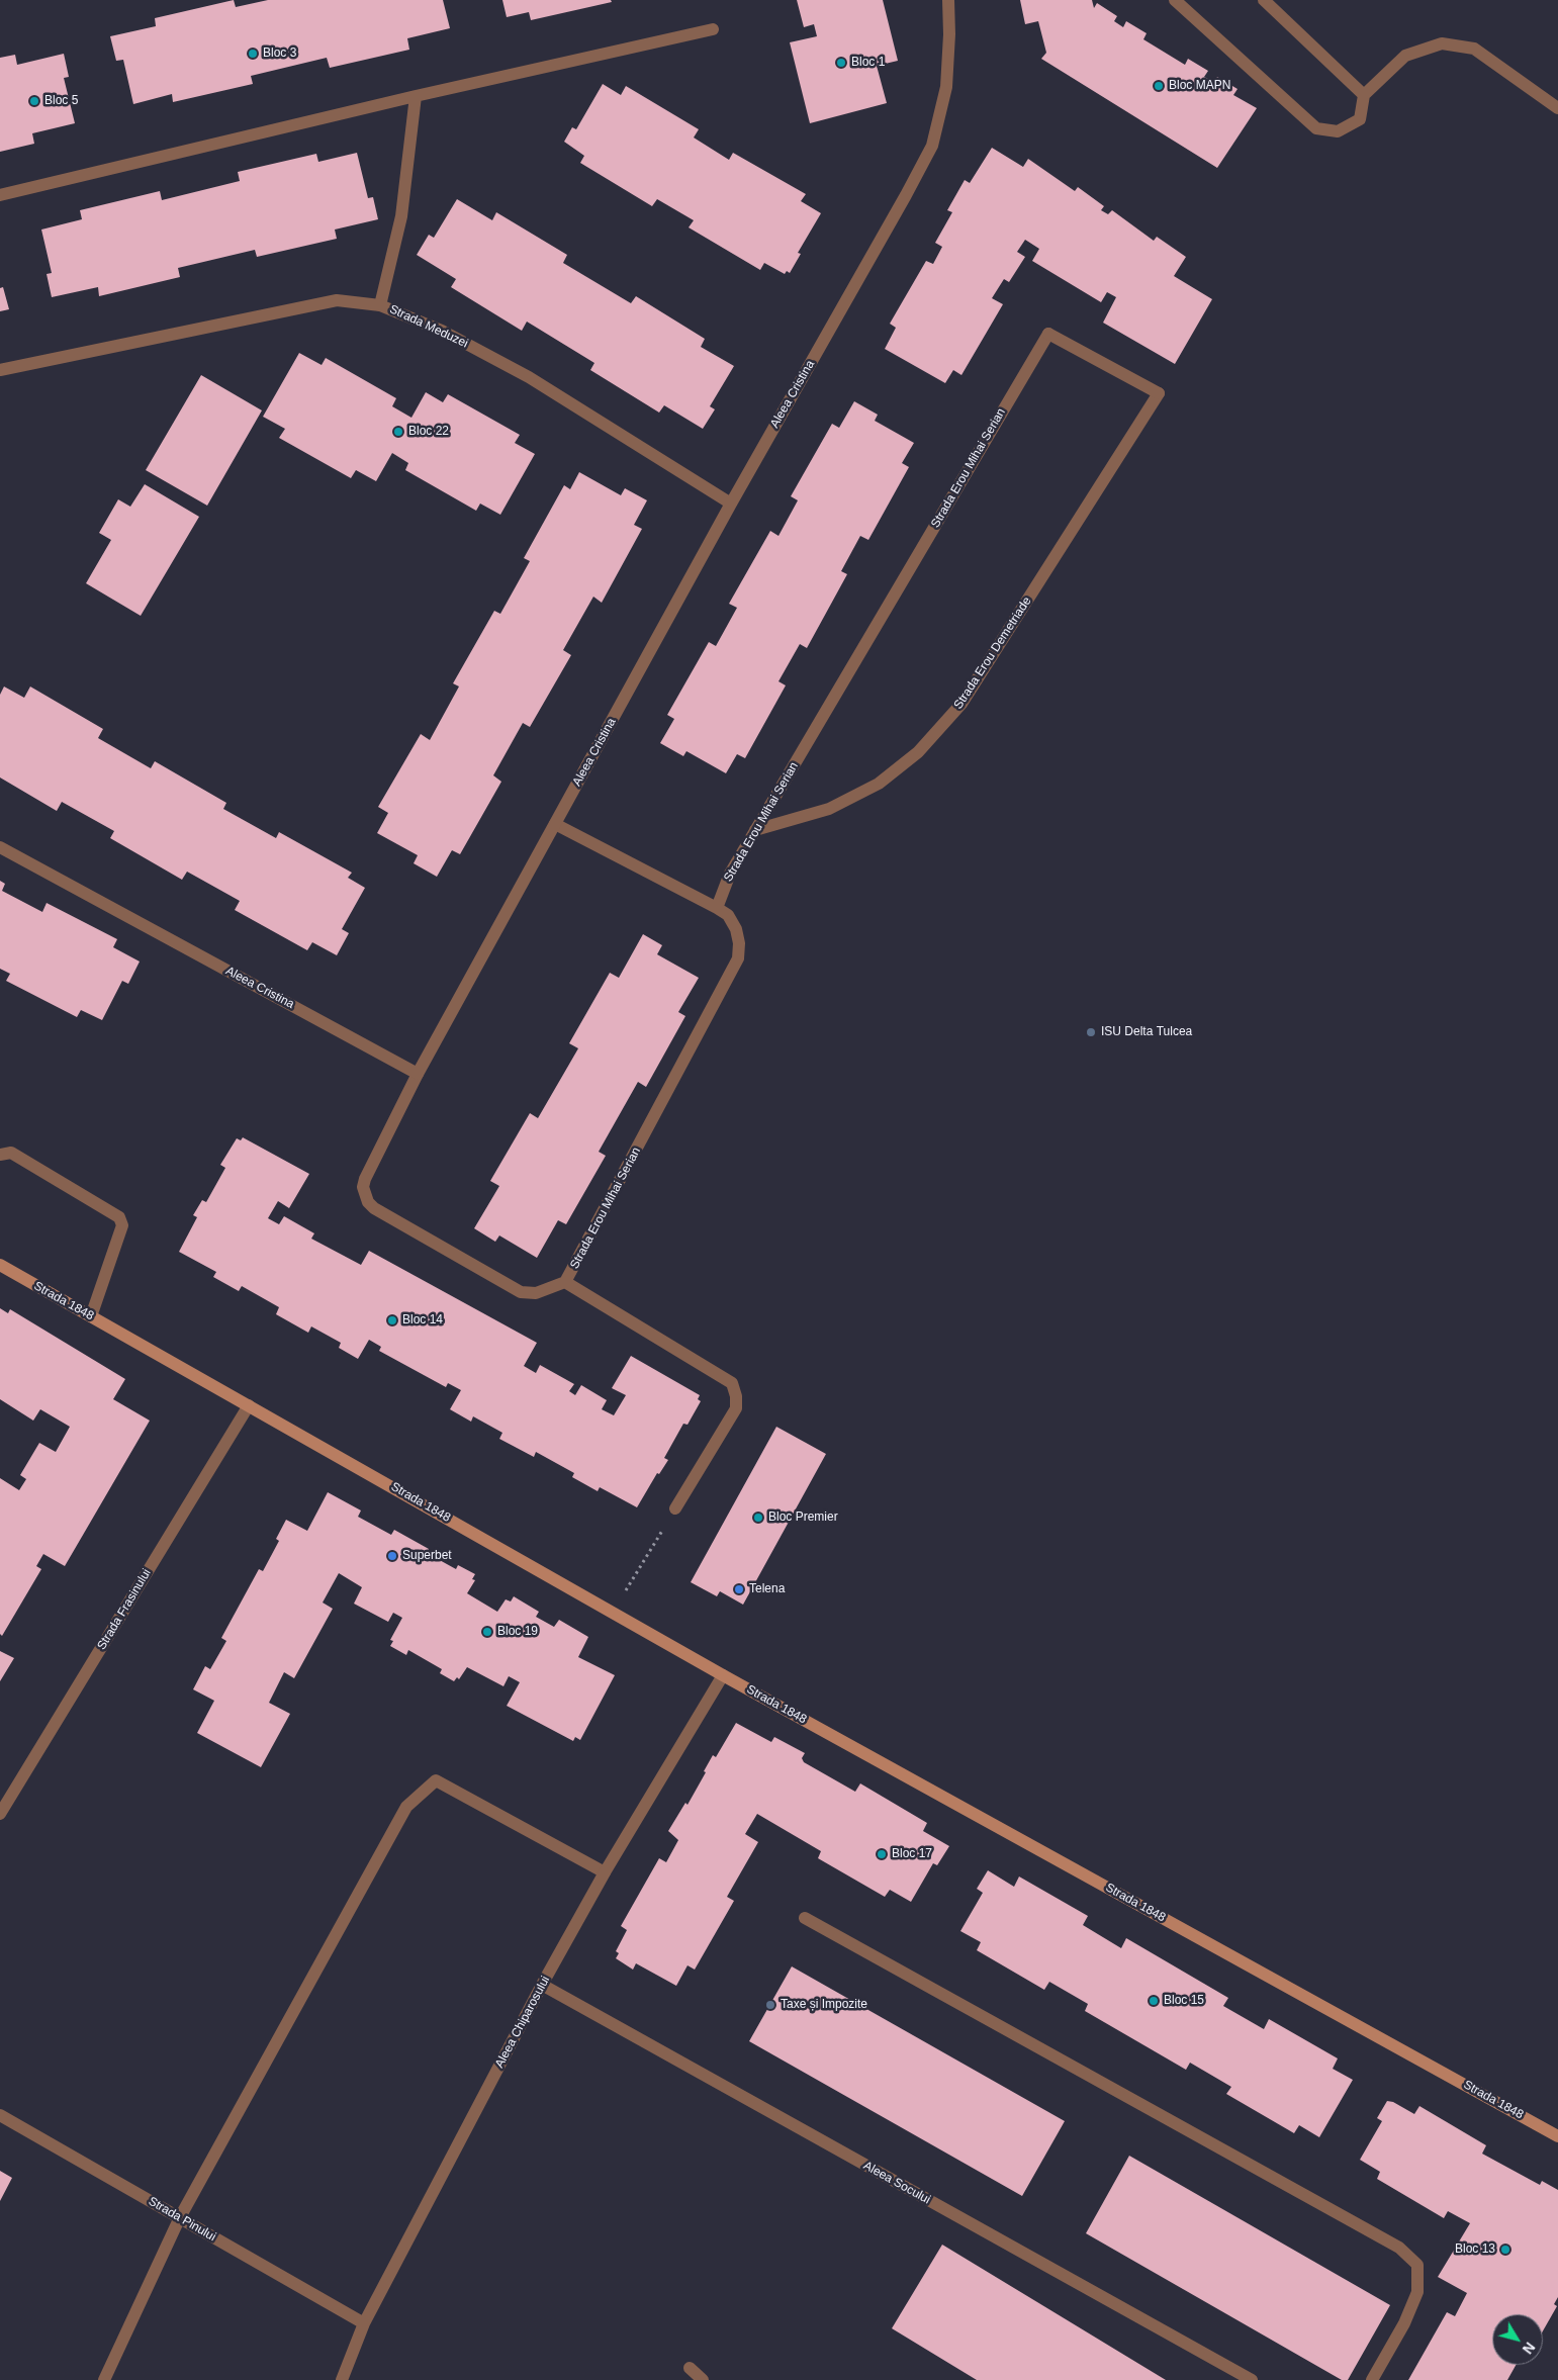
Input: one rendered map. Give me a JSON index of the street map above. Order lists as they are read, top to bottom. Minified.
{"streets":{"main road":["Strada 1848"],"street":["Strada Meduzei","Aleea Cristina","Strada Erou Mihai Serian","Strada Erou Demetriade","Strada Frasinului","Aleea Chiparosului","Aleea Socului","Strada Pinului"]},"crossings":[["Strada Meduzei","Aleea Cristina"],["Aleea Cristina","Strada Erou Mihai Serian"],["Strada Erou Mihai Serian","Strada Erou Demetriade"],["Strada 1848","Strada Frasinului"],["Strada 1848","Aleea Chiparosului"],["Aleea Chiparosului","Aleea Socului"],["Aleea Chiparosului","Strada Pinului"]],"places":["Bloc 3","Bloc 1","Bloc MAPN","Bloc 5","Bloc 22","ISU Delta Tulcea","Bloc 14","Bloc Premier","Superbet","Telena","Bloc 19","Bloc 17","Bloc 15","Taxe și Impozite","Bloc 13"],"north":"bottom right"}
